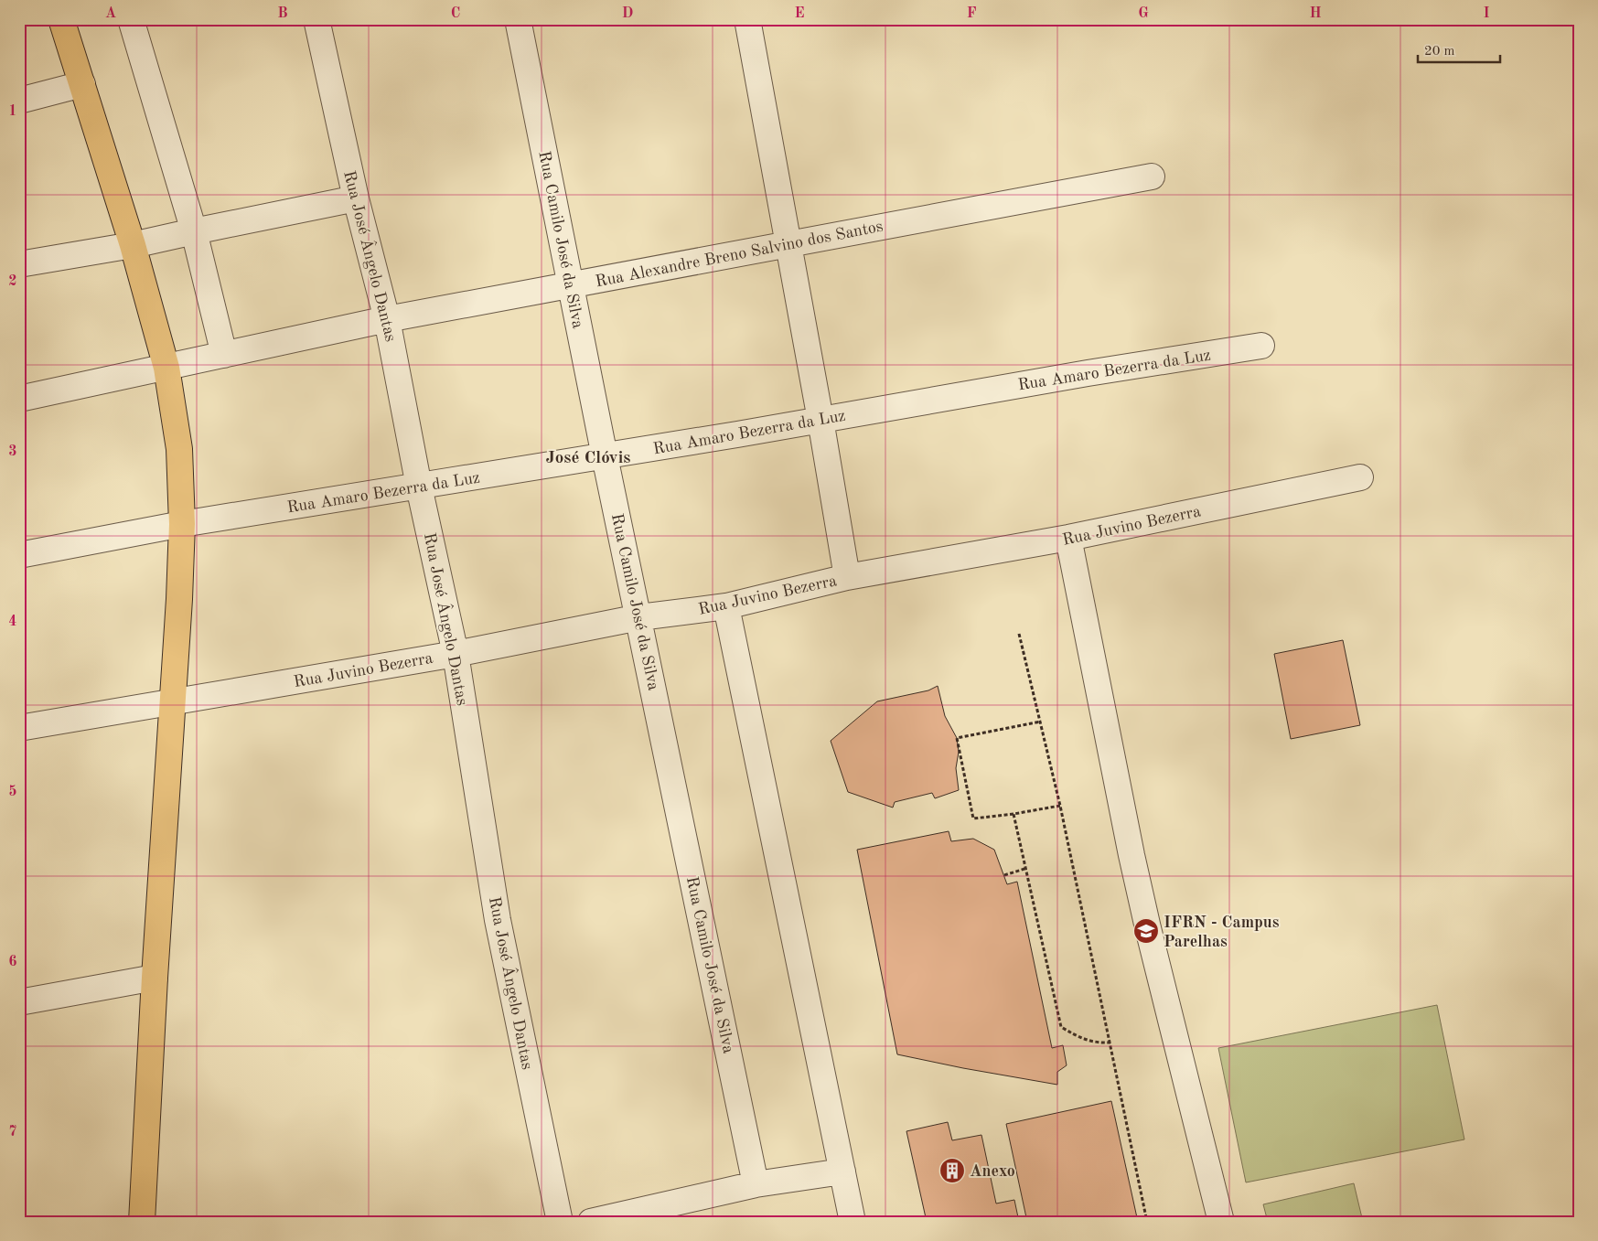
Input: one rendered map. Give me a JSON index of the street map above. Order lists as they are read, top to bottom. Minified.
{"streets":{"street":["Rua Camilo José da Silva","Rua Alexandre Breno Salvino dos Santos","Rua José Ângelo Dantas","Rua Amaro Bezerra da Luz","Rua Juvino Bezerra"]},"crossings":[["Rua Camilo José da Silva","Rua Alexandre Breno Salvino dos Santos"],["Rua Camilo José da Silva","Rua Amaro Bezerra da Luz"],["Rua Camilo José da Silva","Rua Juvino Bezerra"],["Rua Alexandre Breno Salvino dos Santos","Rua José Ângelo Dantas"],["Rua José Ângelo Dantas","Rua Amaro Bezerra da Luz"],["Rua José Ângelo Dantas","Rua Juvino Bezerra"]],"districts":["José Clóvis"],"places":{"school or university":["IFRN - Campus Parelhas"],"building":["Anexo"]},"scale_bar":"20 m","grid":{"columns":["A","B","C","D","E","F","G","H","I"],"rows":["1","2","3","4","5","6","7"]}}
